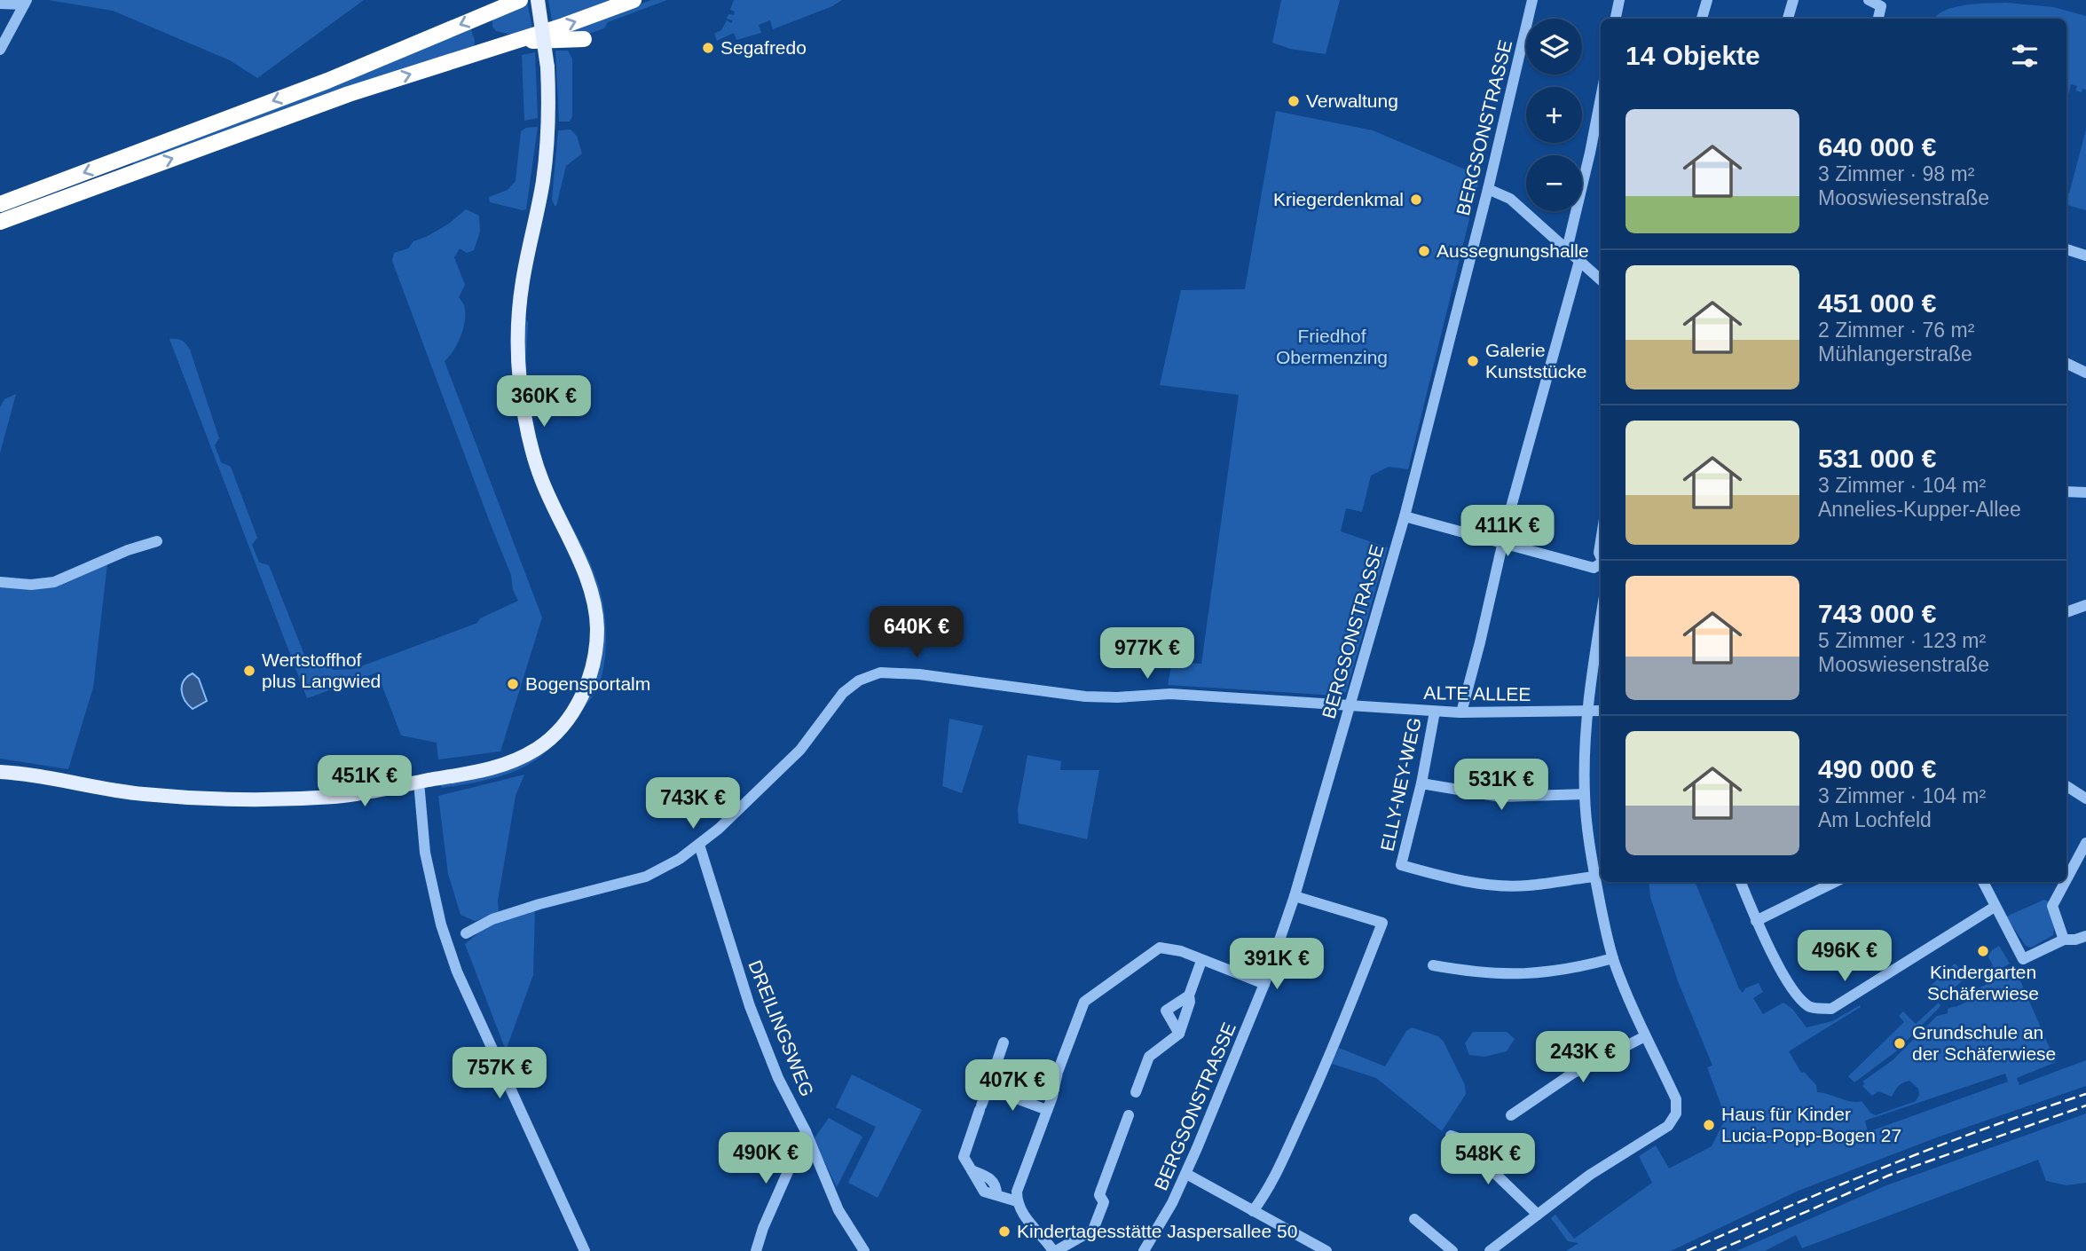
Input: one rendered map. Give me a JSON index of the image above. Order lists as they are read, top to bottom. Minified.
{"streets":{"street":["BERGSONSTRASSE","ALTE ALLEE","ELLY-NEY-WEG","DREILINGSWEG"]},"crossings":[["BERGSONSTRASSE","ALTE ALLEE"],["ALTE ALLEE","ELLY-NEY-WEG"],["ALTE ALLEE","DREILINGSWEG"]],"parks":["Friedhof Obermenzing"],"places":["Segafredo","Verwaltung","Kriegerdenkmal","Aussegnungshalle","Galerie Kunststücke","Wertstoffhof plus Langwied","Bogensportalm","Kindergarten Schäferwiese","Grundschule an der Schäferwiese","Haus für Kinder Lucia-Popp-Bogen 27","Kindertagesstätte Jaspersallee 50"],"page":{"map_buttons":["+","−"],"heading":"14 Objekte","list":[{"name":"640 000 €","note":"3 Zimmer · 98 m² · Mooswiesenstraße"},{"name":"451 000 €","note":"2 Zimmer · 76 m² · Mühlangerstraße"},{"name":"531 000 €","note":"3 Zimmer · 104 m² · Annelies-Kupper-Allee"},{"name":"743 000 €","note":"5 Zimmer · 123 m² · Mooswiesenstraße"},{"name":"490 000 €","note":"3 Zimmer · 104 m² · Am Lochfeld"}],"price":["360K €","411K €","640K €","977K €","451K €","531K €","743K €","496K €","391K €","243K €","757K €","407K €","490K €","548K €"]}}
